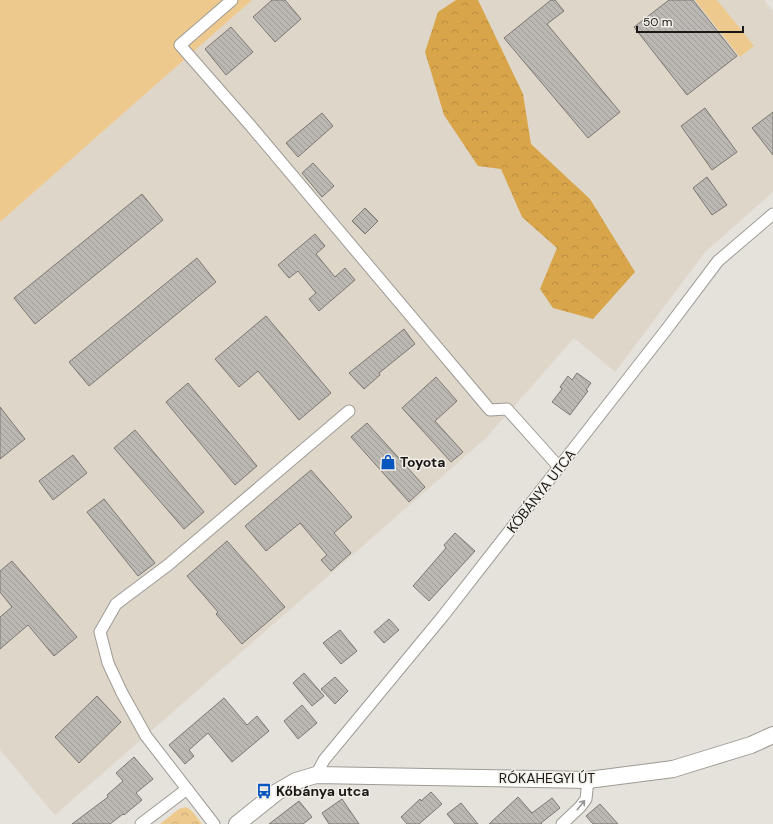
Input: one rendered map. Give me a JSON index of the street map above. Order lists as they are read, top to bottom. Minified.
{"streets":{"street":["KŐBÁNYA UTCA","RÓKAHEGYI ÚT"]},"crossings":[["KŐBÁNYA UTCA","RÓKAHEGYI ÚT"]],"places":{"shop":["Toyota"],"bus stop":["Kőbánya utca"]},"scale_bar":"50 m"}
